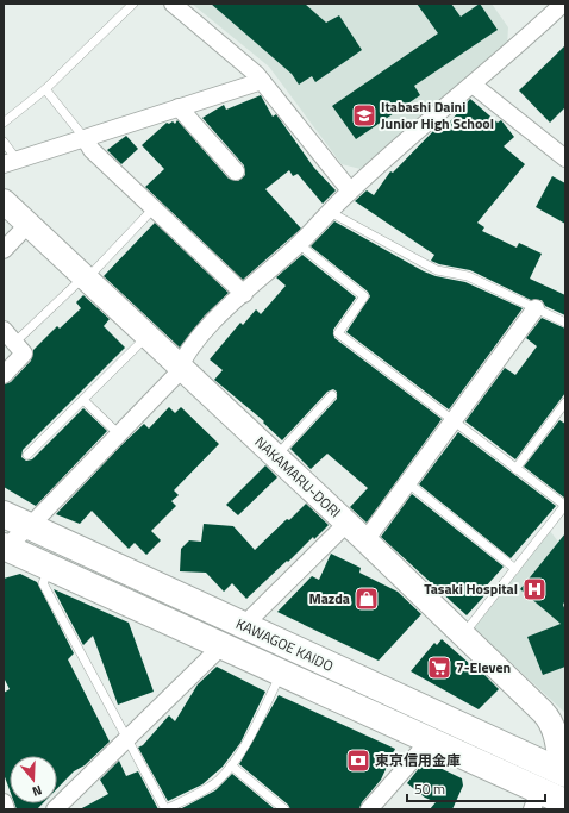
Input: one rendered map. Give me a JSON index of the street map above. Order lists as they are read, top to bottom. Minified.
{"streets":{"highway":["KAWAGOE KAIDO"],"street":["NAKAMARU-DORI"]},"crossings":[["NAKAMARU-DORI","KAWAGOE KAIDO"]],"places":{"school or university":["Itabashi Daini Junior High School"],"hospital":["Tasaki Hospital"],"shop":["Mazda"],"supermarket":["7-Eleven"],"bank":["東京信用金庫"]},"scale_bar":"50 m","north":"bottom"}
